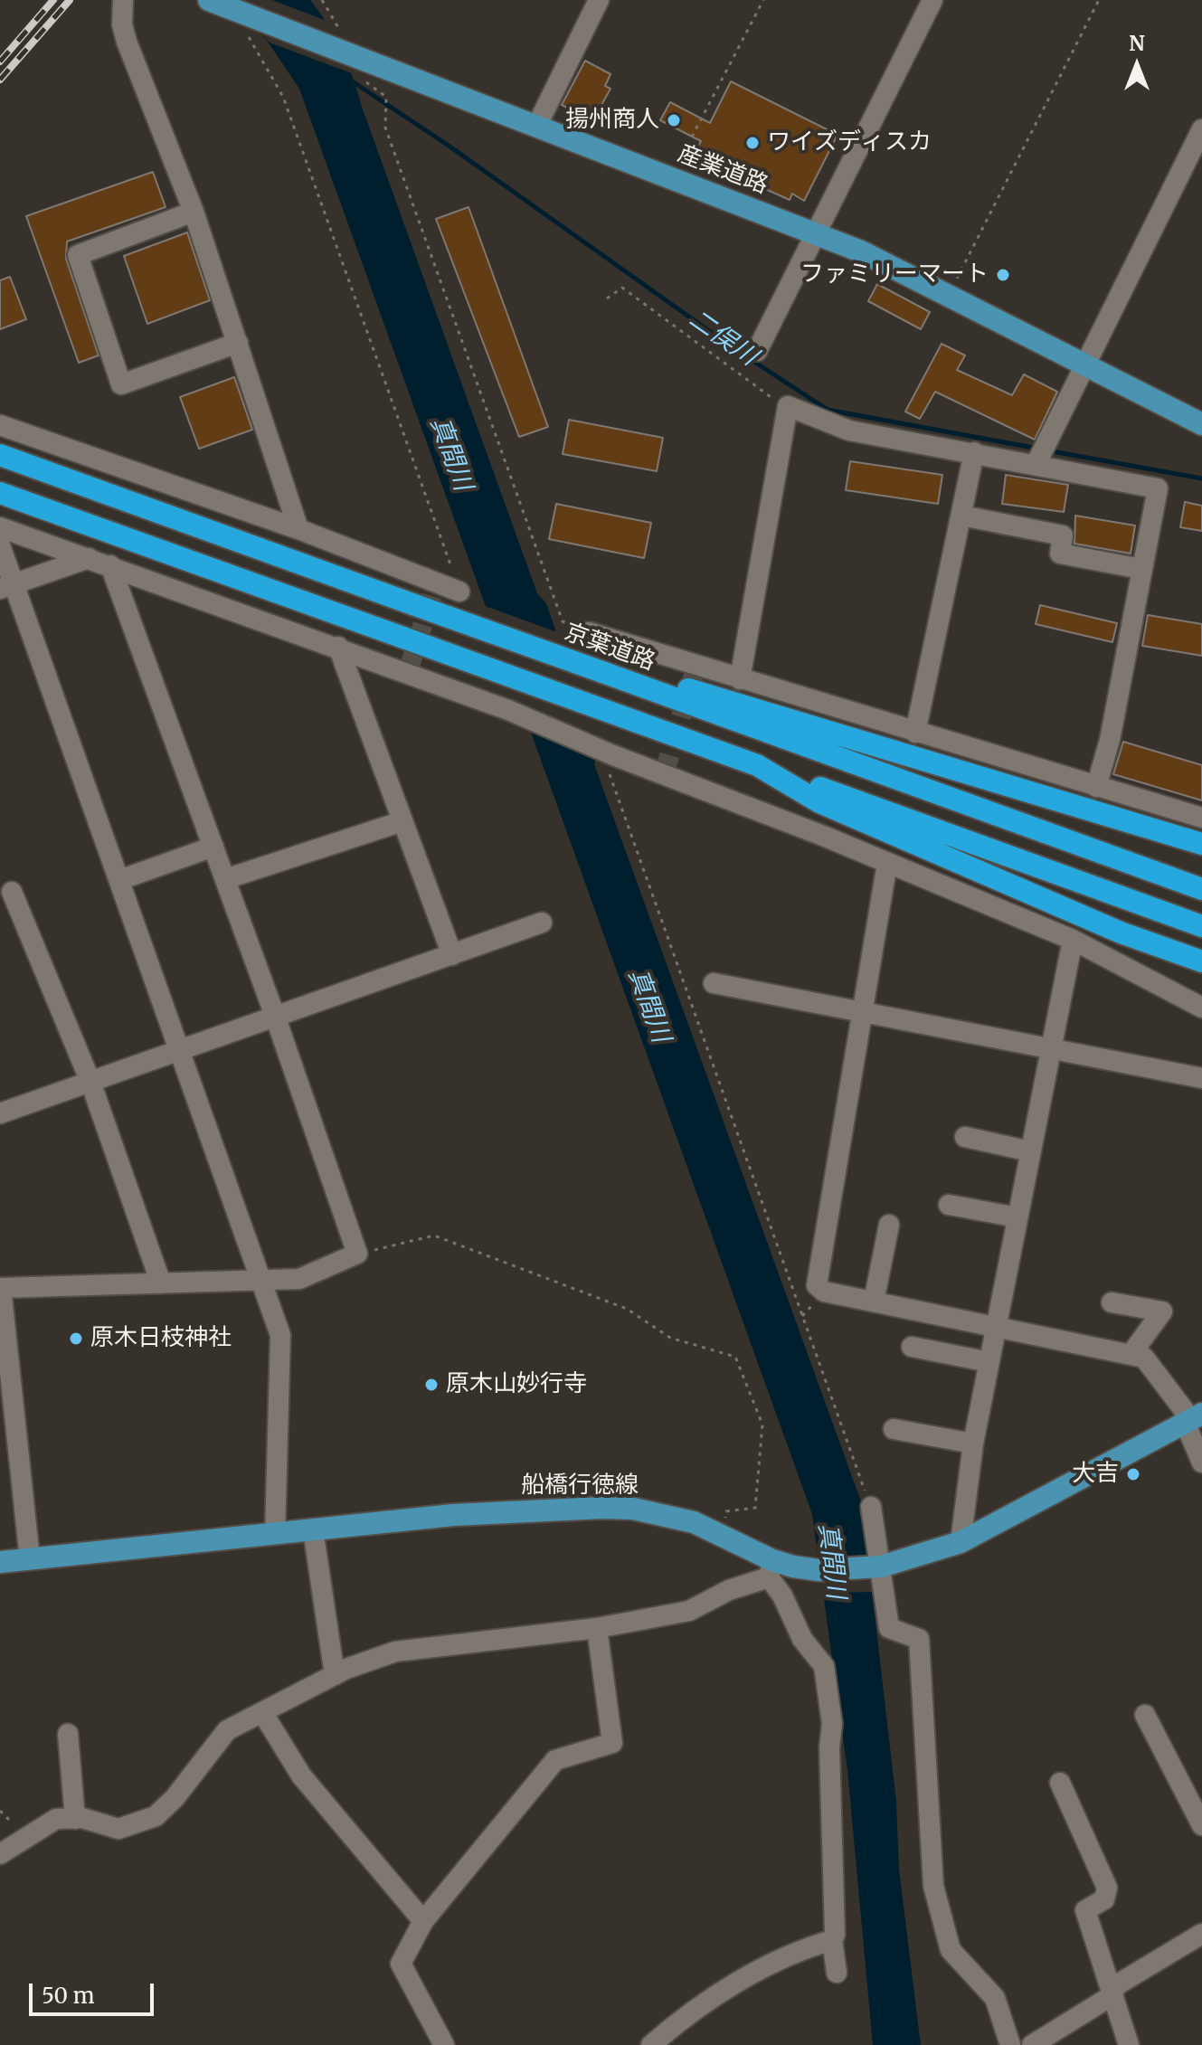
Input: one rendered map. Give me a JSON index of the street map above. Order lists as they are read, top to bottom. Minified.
{"streets":{"highway":["京葉道路"],"main road":["産業道路","船橋行徳線"]},"water":["二俣川","真間川"],"places":["揚州商人","ワイズディスカ","ファミリーマート","原木日枝神社","原木山妙行寺","大吉"],"scale_bar":"50 m","north":"top"}
